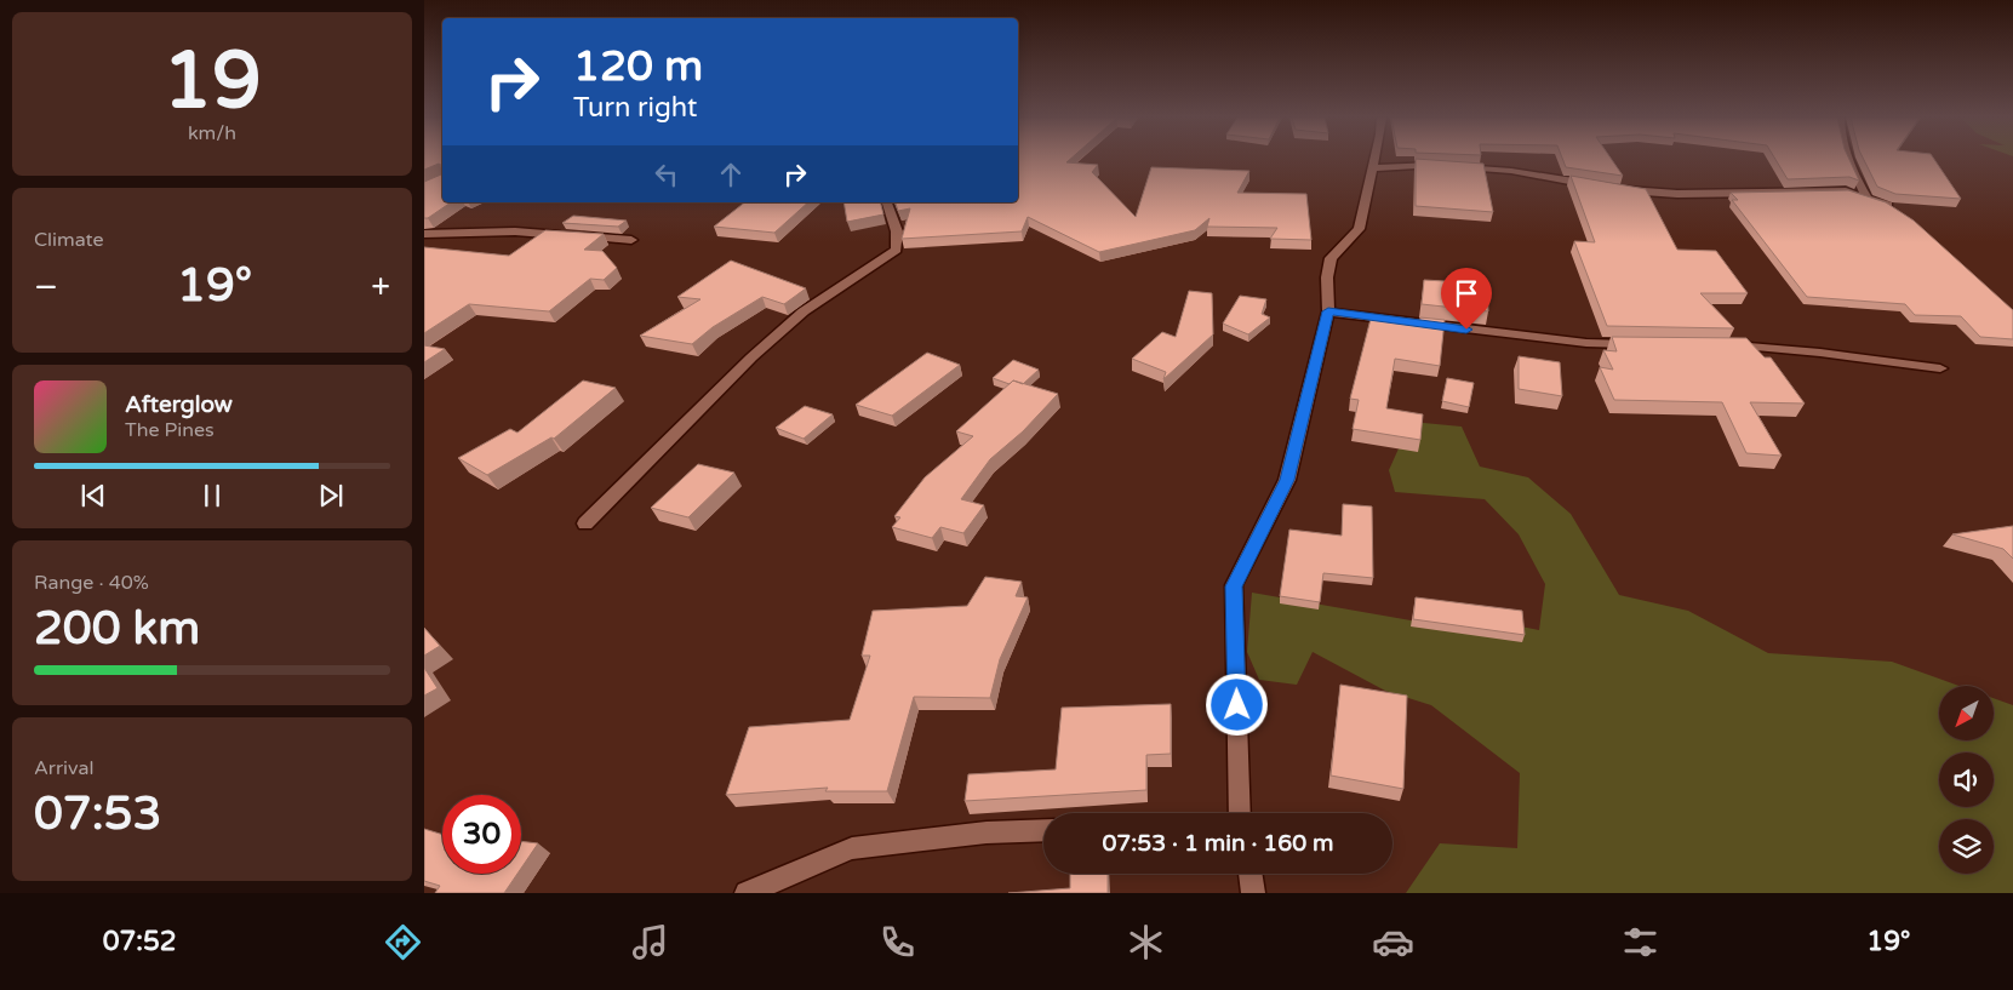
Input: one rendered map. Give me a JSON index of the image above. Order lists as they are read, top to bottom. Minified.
{"north":"bottom left","page":{"tile":[["19","km/h"],"Climate",["Range · 40%","200 km"],["Arrival","07:53"]],"turn":["120 m","Turn right"],"heat":["−","19°","+"],"song":["Afterglow","The Pines"],"limit":"30","trip":"07:53 · 1 min · 160 m","tabs":["07:52","19°"]}}
